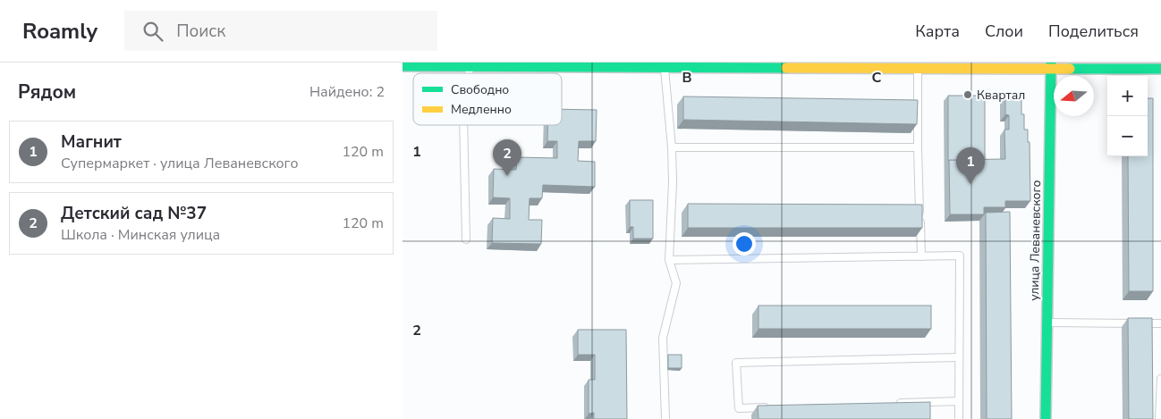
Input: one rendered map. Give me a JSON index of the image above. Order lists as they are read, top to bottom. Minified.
{"streets":{"street":["улица Леваневского"]},"places":["Квартал"],"legend":["Свободно","Медленно"],"north":"left","page":{"header":"Roamly","search":"Поиск","nav":["Карта","Слои","Поделиться"],"heading":["Рядом","Найдено: 2"],"map_buttons":["+","−"],"list":[{"mark":"1","name":"Магнит","note":"Супермаркет · улица Леваневского","value":"120 m"},{"mark":"2","name":"Детский сад №37","note":"Школа · Минская улица","value":"120 m"}],"pins":["2","1"]},"grid":{"columns":["B","C"],"rows":["1","2"]}}
